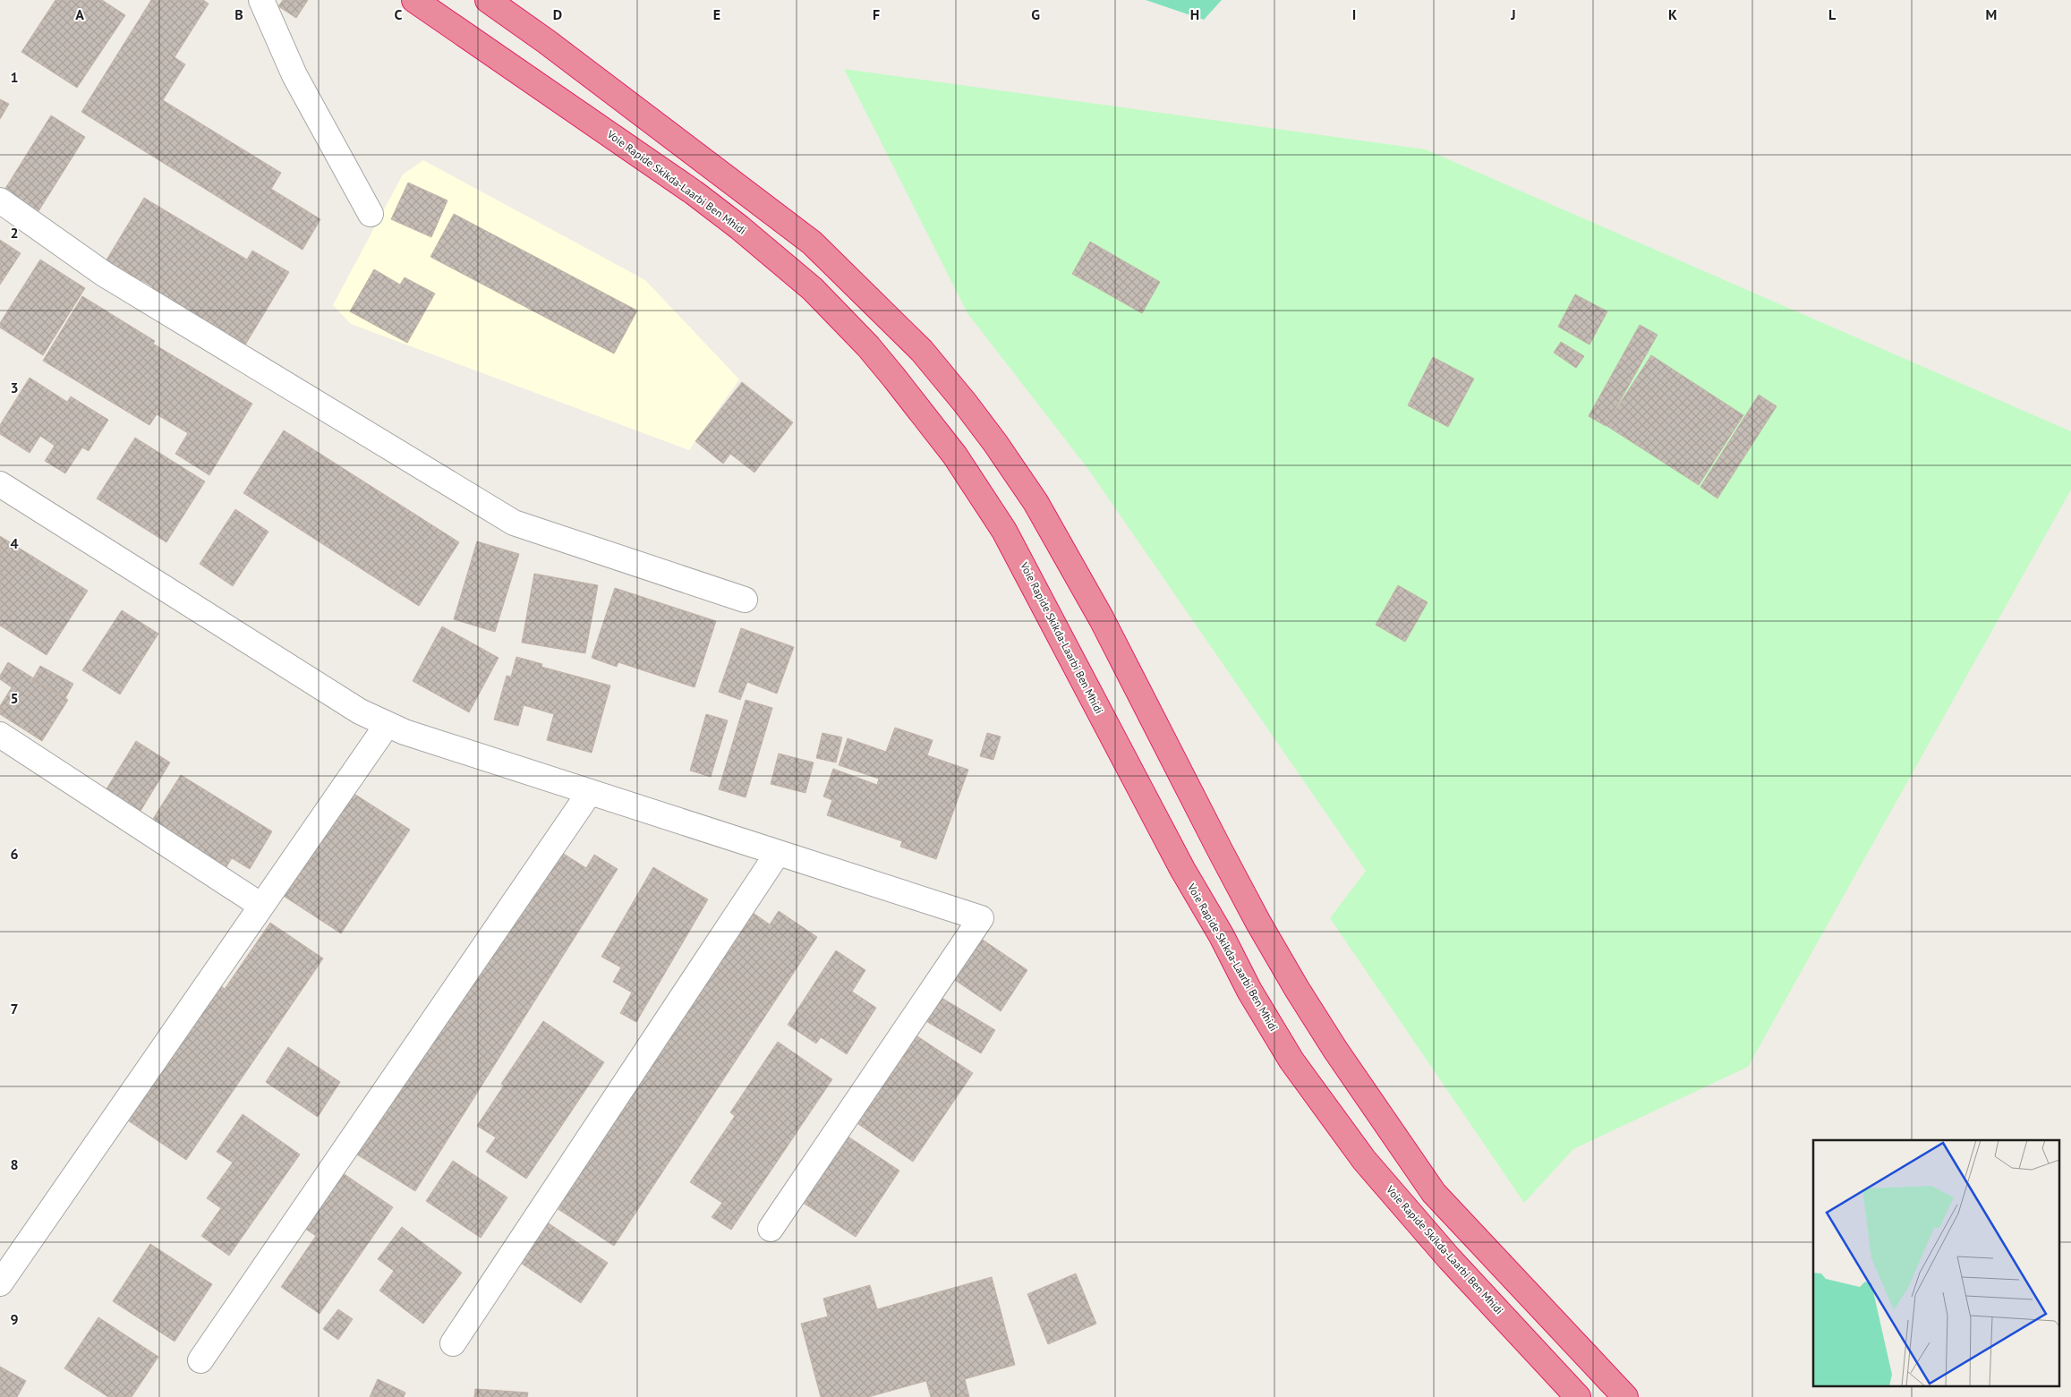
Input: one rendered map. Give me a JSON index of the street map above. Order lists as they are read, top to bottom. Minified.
{"streets":{"highway":["Voie Rapide Skikda-Laarbi Ben Mhidi"]},"grid":{"columns":["A","B","C","D","E","F","G","H","I","J","K","L","M"],"rows":["1","2","3","4","5","6","7","8","9"]}}
